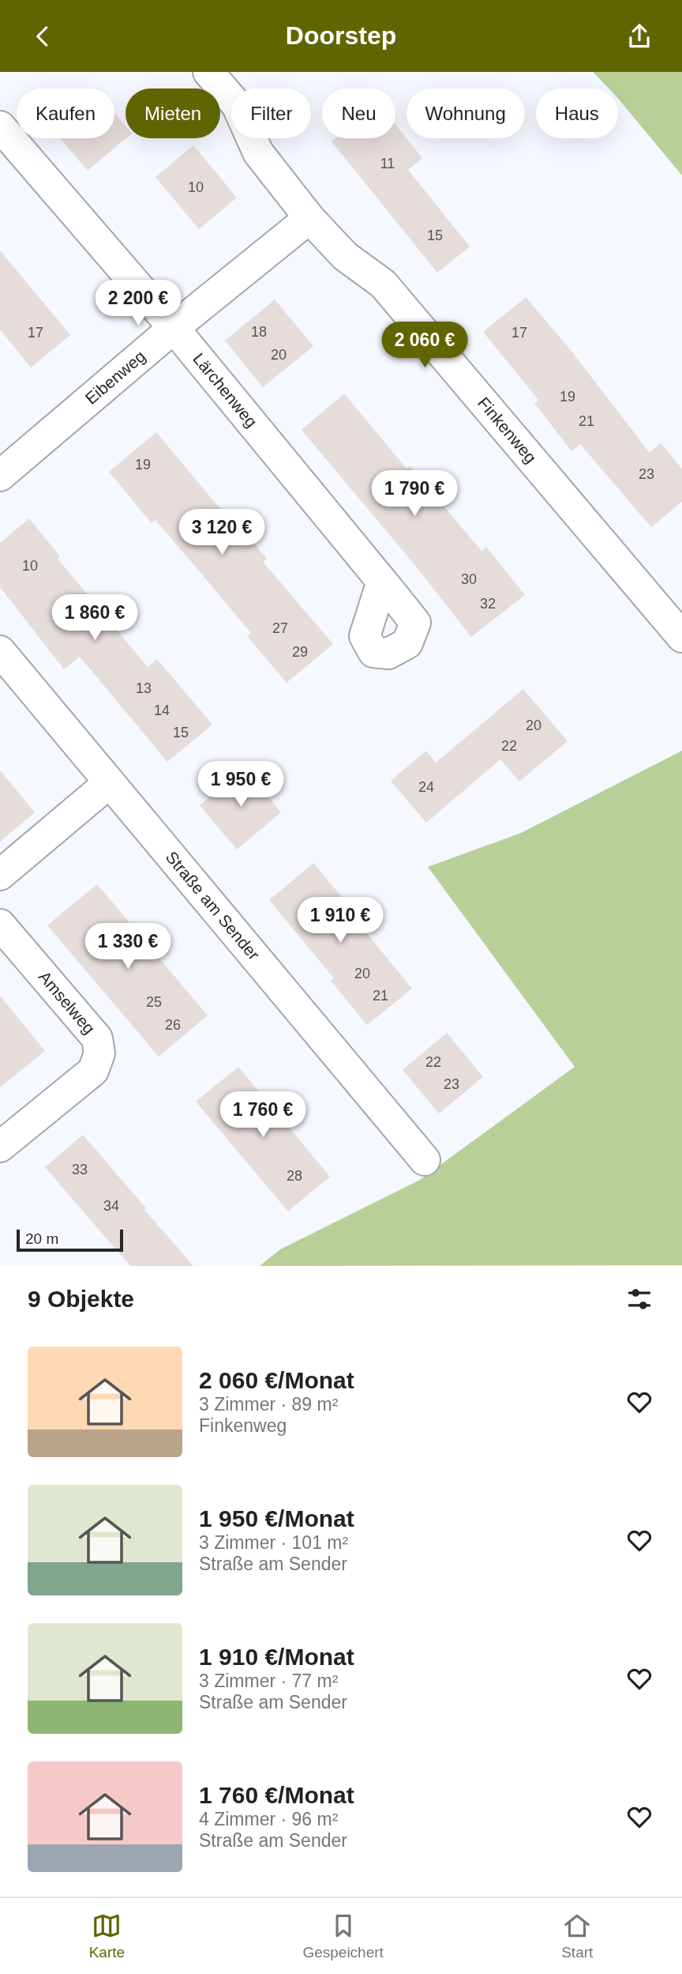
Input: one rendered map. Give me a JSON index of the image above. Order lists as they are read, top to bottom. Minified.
{"streets":{"street":["Eibenweg","Lärchenweg","Finkenweg","Straße am Sender","Amselweg"]},"crossings":[["Eibenweg","Lärchenweg"],["Eibenweg","Finkenweg"]],"house_numbers":["11","10","15","18","17","17","20","19","21","19","23","10","30","32","27","29","13","14","20","15","22","24","20","21","25","26","22","23","33","28","34"],"scale_bar":"20 m","page":{"header":"Doorstep","chip":["Kaufen","Mieten","Filter","Neu","Wohnung","Haus"],"price":["2 200 €","2 060 €","1 790 €","3 120 €","1 860 €","1 950 €","1 910 €","1 330 €","1 760 €"],"scale":"20 m","heading":"9 Objekte","list":[{"name":"2 060 €/Monat","note":"3 Zimmer · 89 m² · Finkenweg"},{"name":"1 950 €/Monat","note":"3 Zimmer · 101 m² · Straße am Sender"},{"name":"1 910 €/Monat","note":"3 Zimmer · 77 m² · Straße am Sender"},{"name":"1 760 €/Monat","note":"4 Zimmer · 96 m² · Straße am Sender"}],"tabs":["Karte","Gespeichert","Start"]}}
